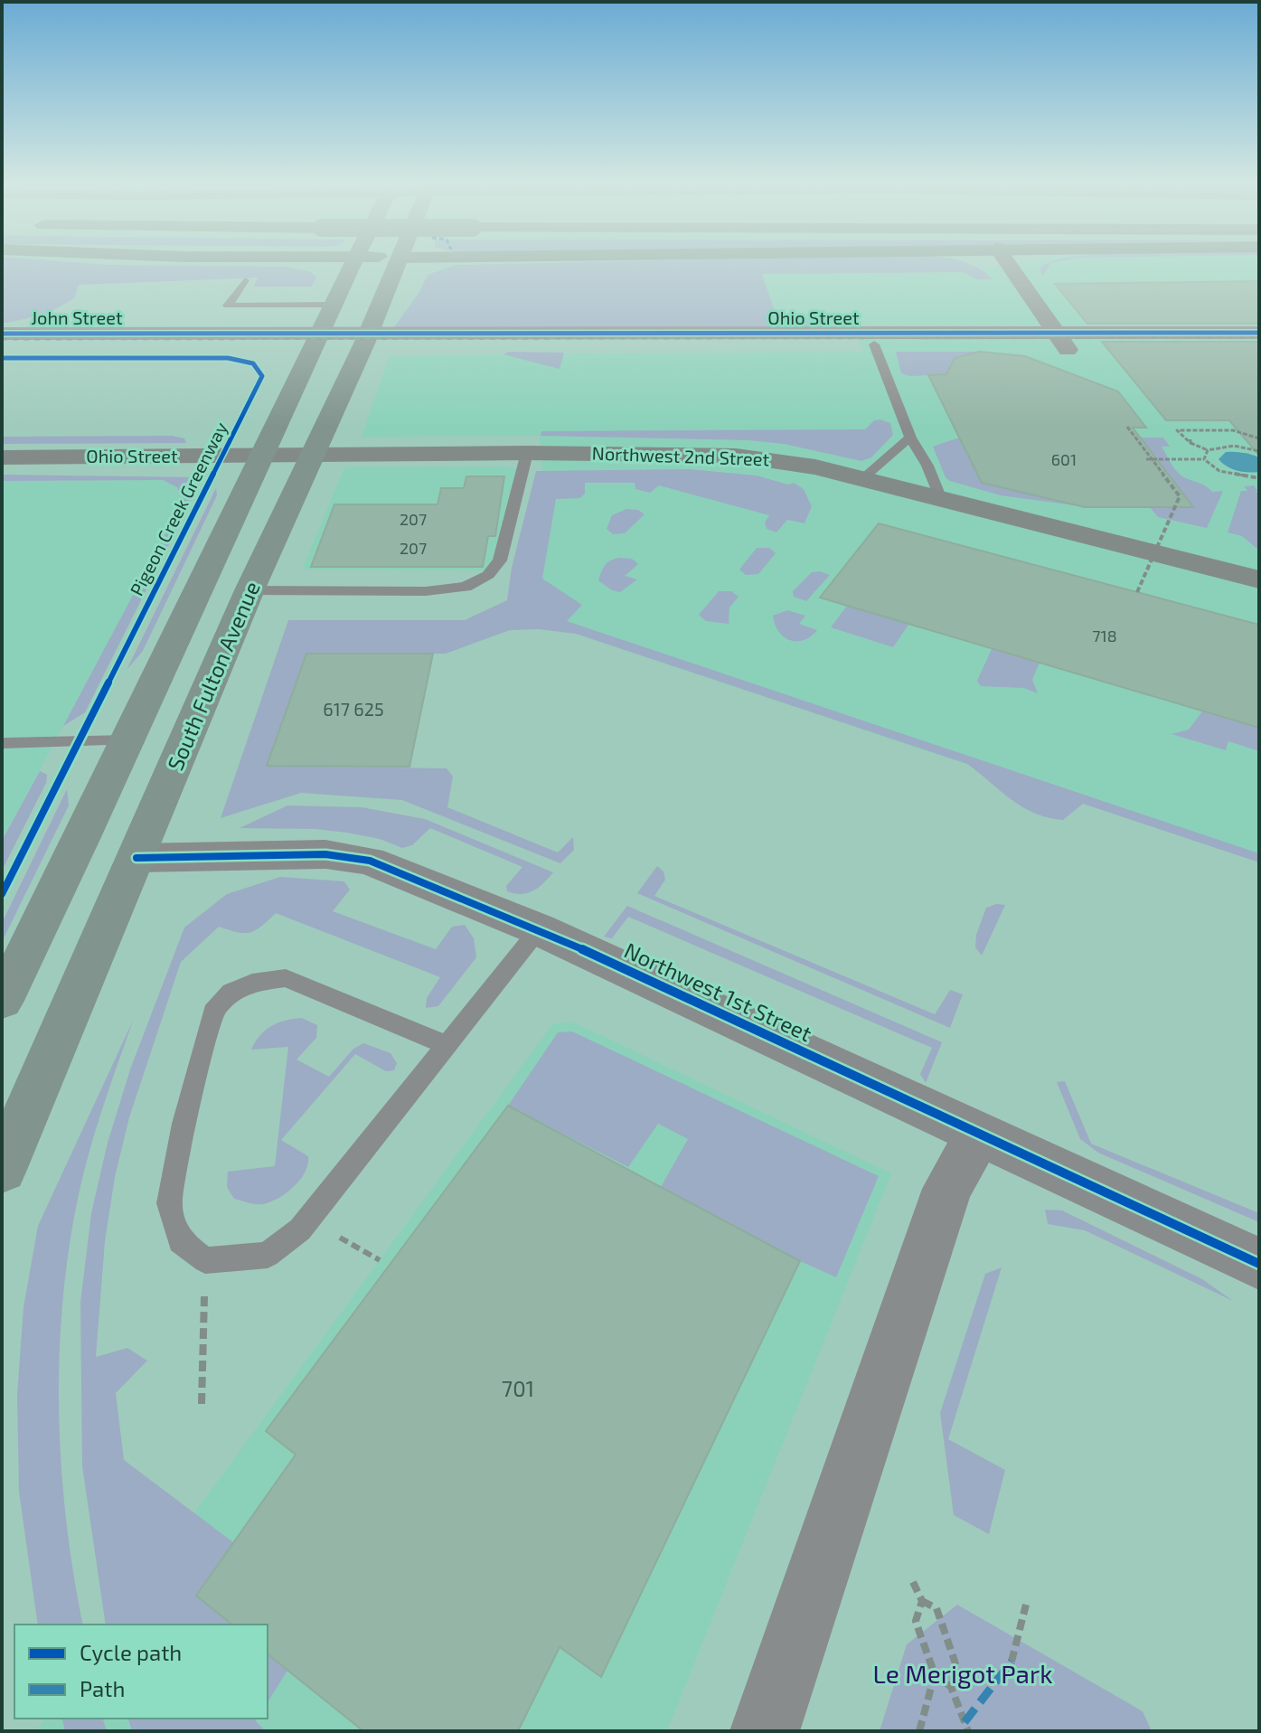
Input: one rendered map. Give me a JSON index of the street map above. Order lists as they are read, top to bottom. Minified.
{"streets":{"highway":["South Fulton Avenue"],"main road":["Ohio Street","Northwest 2nd Street"],"street":["John Street","Northwest 1st Street"],"cycle path":["Pigeon Creek Greenway"]},"crossings":[["John Street","Ohio Street"],["Ohio Street","Northwest 2nd Street"],["Ohio Street","South Fulton Avenue"],["Northwest 2nd Street","South Fulton Avenue"],["South Fulton Avenue","Northwest 1st Street"]],"parks":["Le Merigot Park"],"house_numbers":["601","207","207","718","617 625","701"],"legend":["Cycle path","Path"]}
